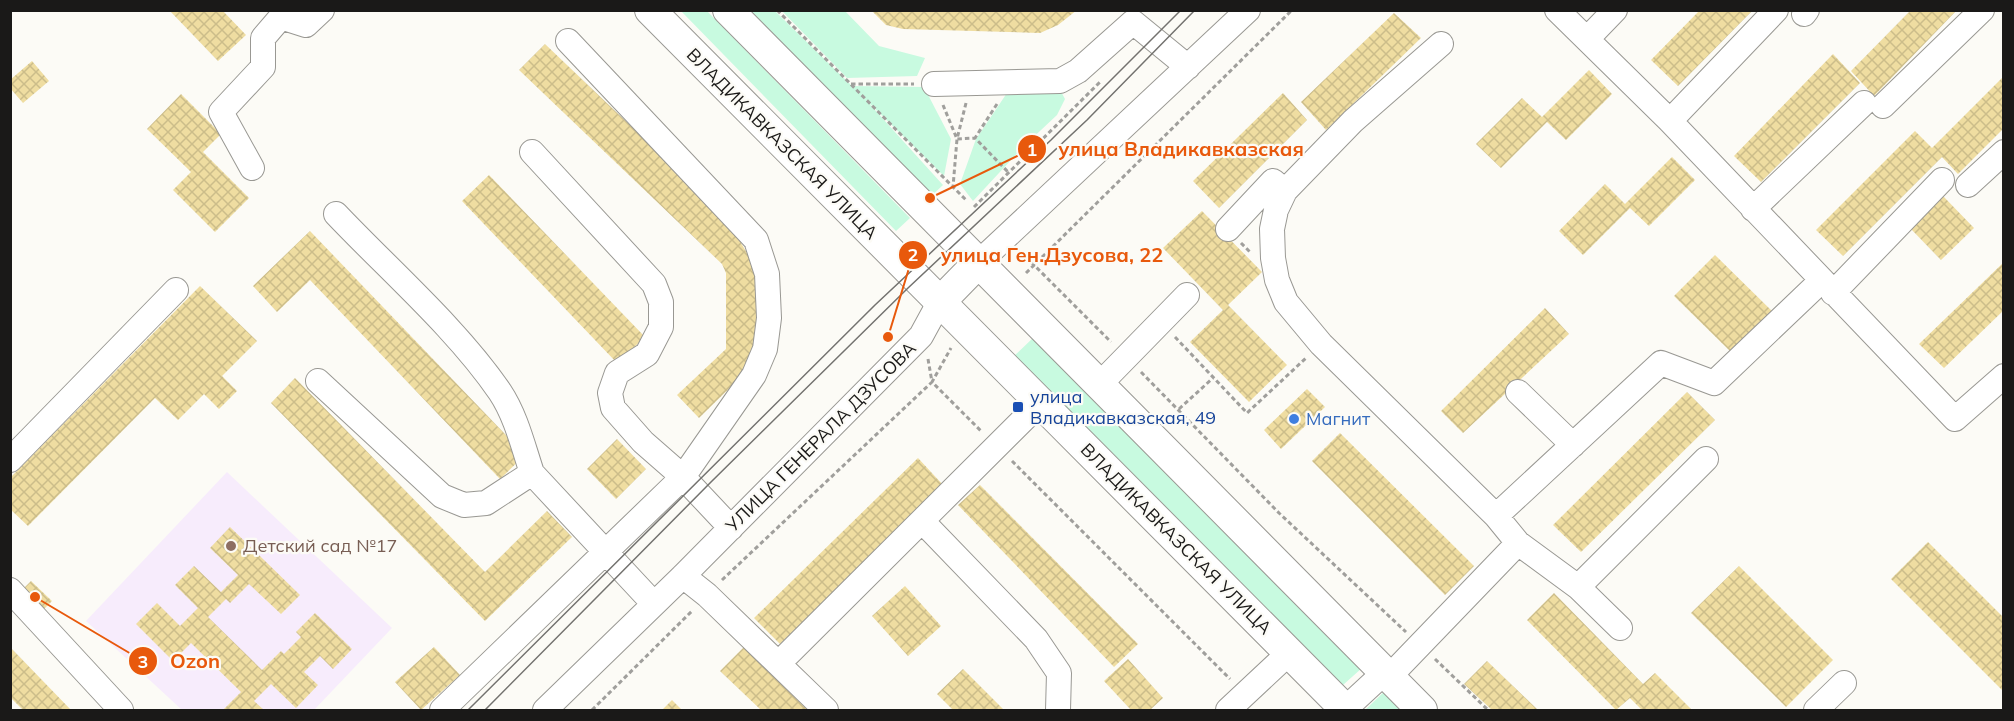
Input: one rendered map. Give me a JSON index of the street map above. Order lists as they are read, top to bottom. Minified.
{"streets":{"main road":["ВЛАДИКАВКАЗСКАЯ УЛИЦА","УЛИЦА ГЕНЕРАЛА ДЗУСОВА"]},"crossings":[["ВЛАДИКАВКАЗСКАЯ УЛИЦА","УЛИЦА ГЕНЕРАЛА ДЗУСОВА"]],"places":{"other":["улица Владикавказская","улица Ген.Дзусова, 22","Магнит","Детский сад №17","Ozon"],"transit":["улица Владикавказская, 49"]}}
